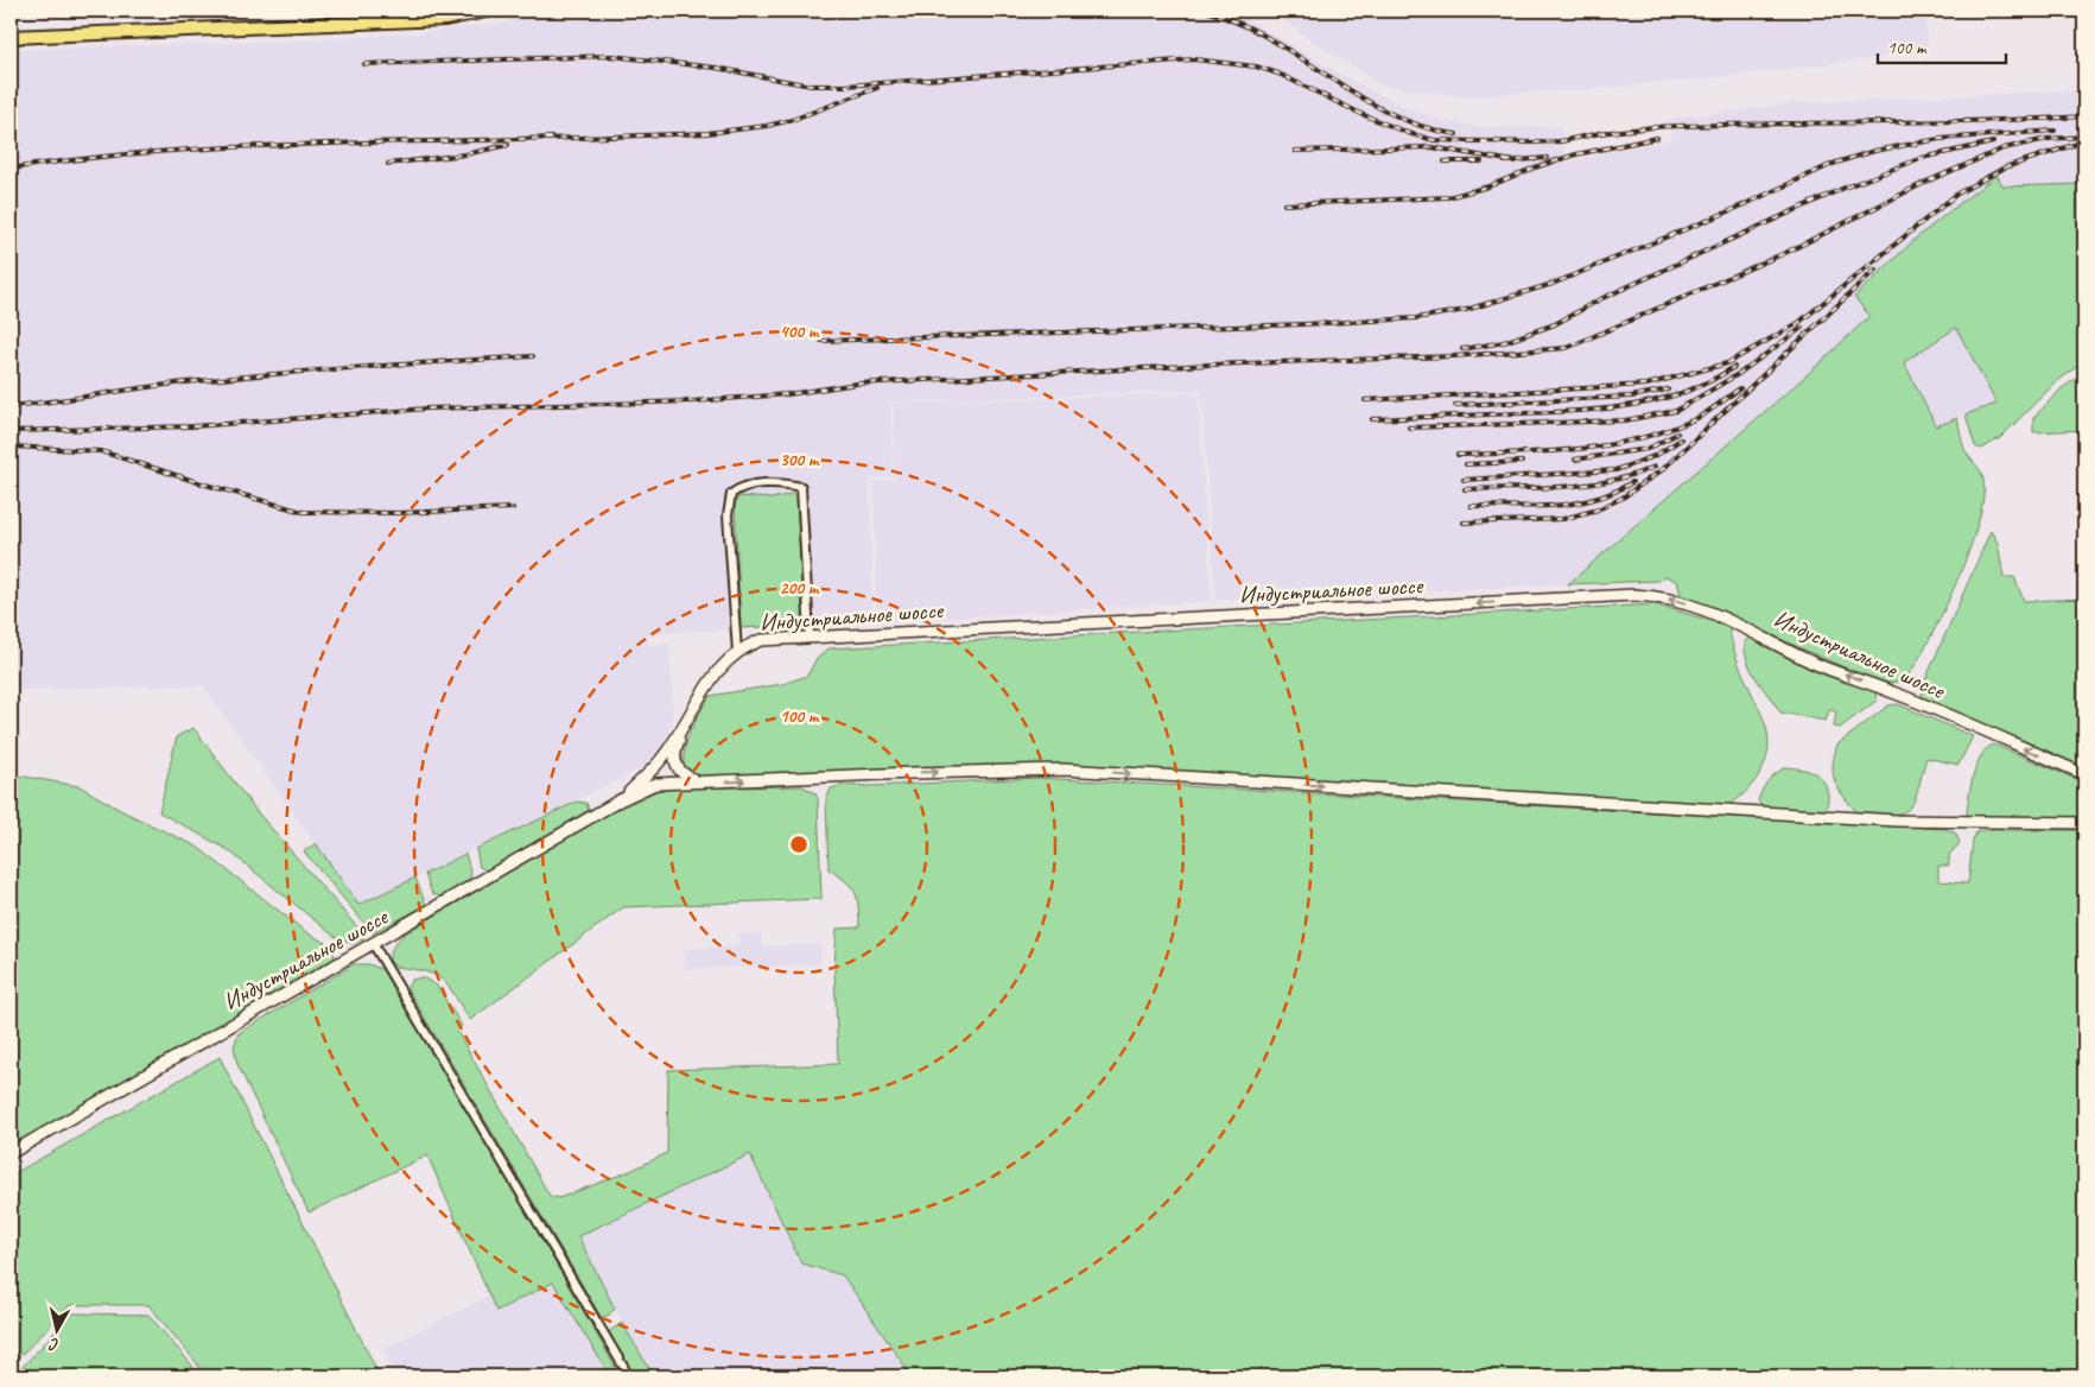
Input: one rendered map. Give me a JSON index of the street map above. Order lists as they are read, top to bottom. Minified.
{"streets":{"main road":["Индустриальное шоссе"]},"scale_bar":"100 m","north":"bottom","rings":["400 m","300 m","200 m","100 m"]}
